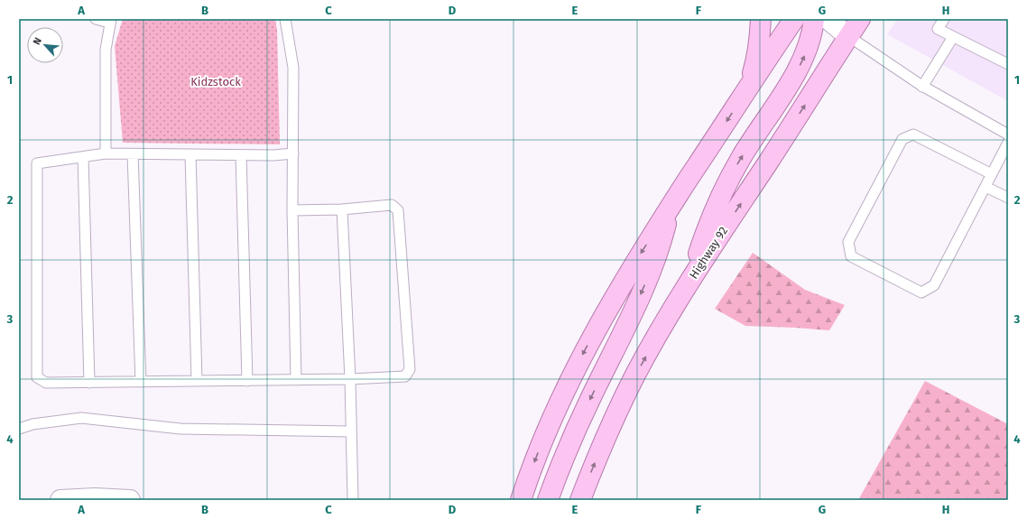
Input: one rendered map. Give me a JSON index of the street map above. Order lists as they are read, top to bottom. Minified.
{"streets":{"main road":["Highway 92"]},"parks":["Kidzstock"],"north":"top left","grid":{"columns":["A","B","C","D","E","F","G","H"],"rows":["1","2","3","4"]}}
